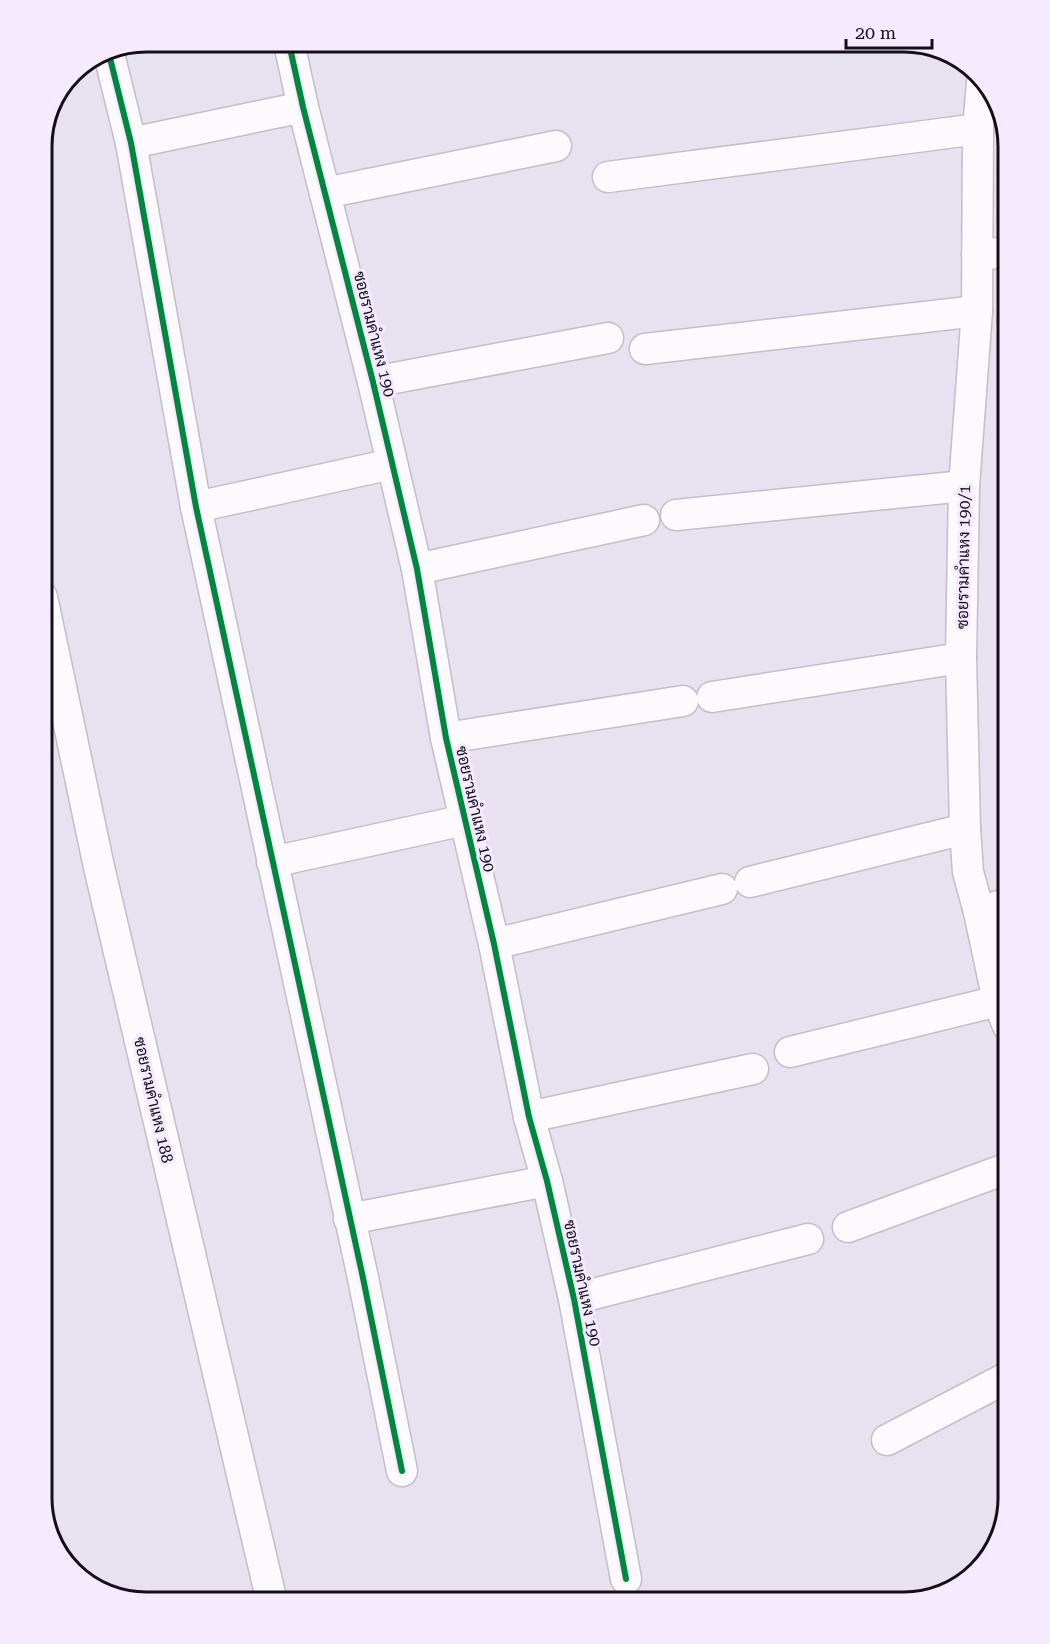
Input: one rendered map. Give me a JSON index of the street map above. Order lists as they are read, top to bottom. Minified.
{"streets":{"street":["ซอยรามคำแหง 190","ซอยรามคำแหง 190/1","ซอยรามคำแหง 188"]},"scale_bar":"20 m"}
